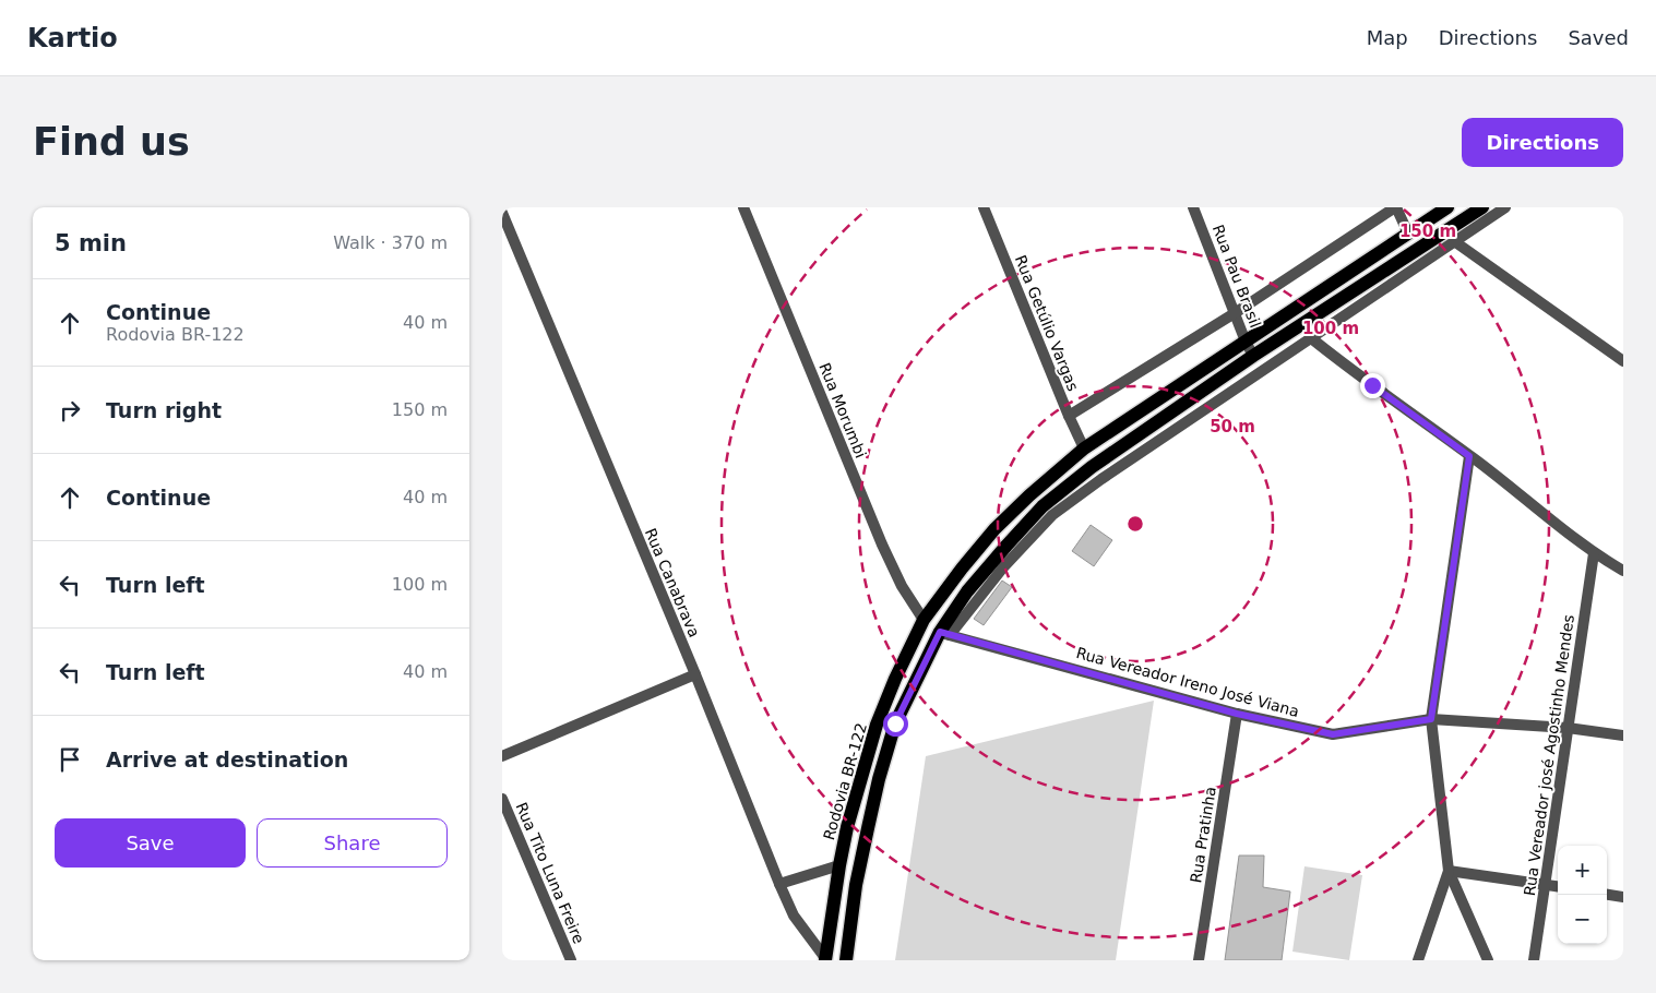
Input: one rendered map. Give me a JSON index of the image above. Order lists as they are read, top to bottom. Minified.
{"streets":{"main road":["Rodovia BR-122"],"street":["Rua Pau Brasil","Rua Getúlio Vargas","Rua Morumbi","Rua Canabrava","Rua Vereador Ireno José Viana","Rua Vereador josé Agostinho Mendes","Rua Pratinha","Rua Tito Luna Freire"]},"crossings":[["Rua Pau Brasil","Rodovia BR-122"],["Rua Getúlio Vargas","Rodovia BR-122"],["Rua Morumbi","Rodovia BR-122"],["Rua Canabrava","Rodovia BR-122"],["Rua Vereador Ireno José Viana","Rua Pratinha"]],"page":{"header":"Kartio","nav":["Map","Directions","Saved"],"buttons":["Directions",["Save","Share"]],"title":"Find us","heading":["5 min","Walk · 370 m"],"list":[["Continue","Rodovia BR-122","40 m"],["Turn right","150 m"],["Continue","40 m"],["Turn left","100 m"],["Turn left","40 m"],"Arrive at destination"],"map_buttons":["+","−"]},"rings":["150 m","100 m","50 m"]}
